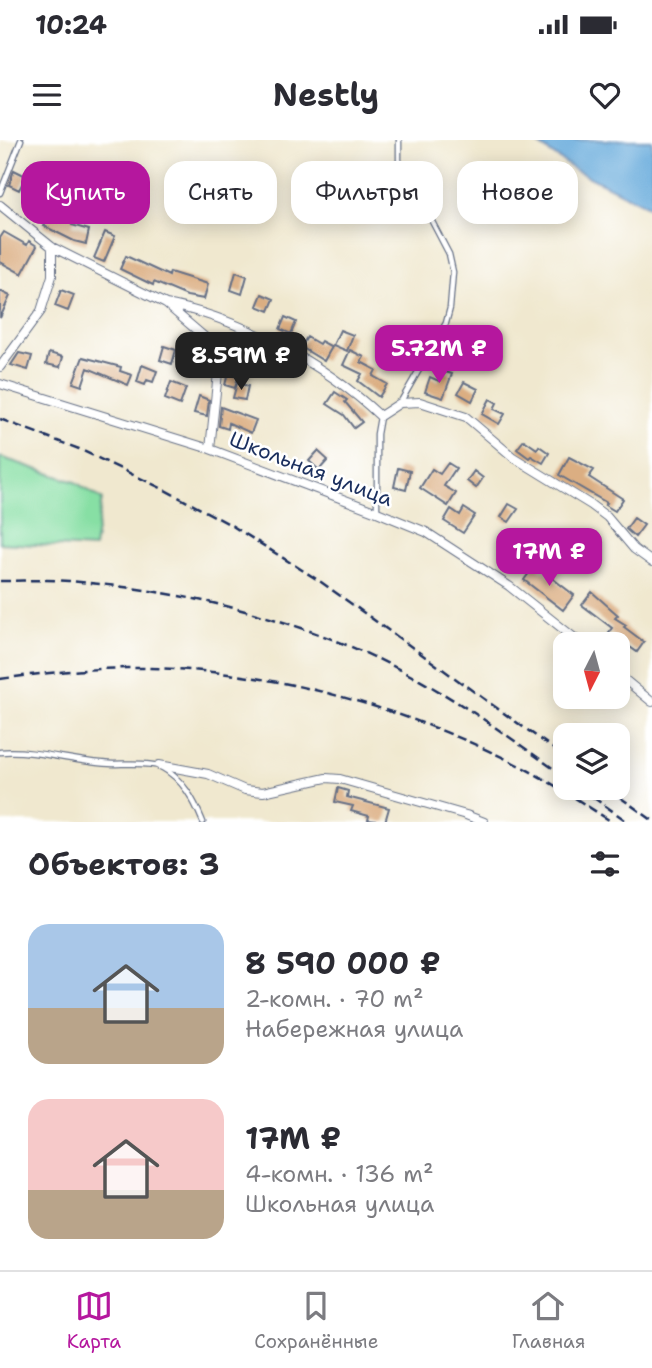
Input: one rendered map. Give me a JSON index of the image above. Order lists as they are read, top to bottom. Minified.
{"streets":{"street":["Школьная улица"]},"north":"bottom","page":{"status":"10:24","header":"Nestly","chip":["Купить","Снять","Фильтры","Новое"],"price":["5.72M ₽","8.59M ₽","17M ₽"],"heading":"Объектов: 3","list":[{"name":"8 590 000 ₽","note":"2-комн. · 70 m² · Набережная улица"},{"name":"17M ₽","note":"4-комн. · 136 m² · Школьная улица"}],"tabs":["Карта","Сохранённые","Главная"]}}
